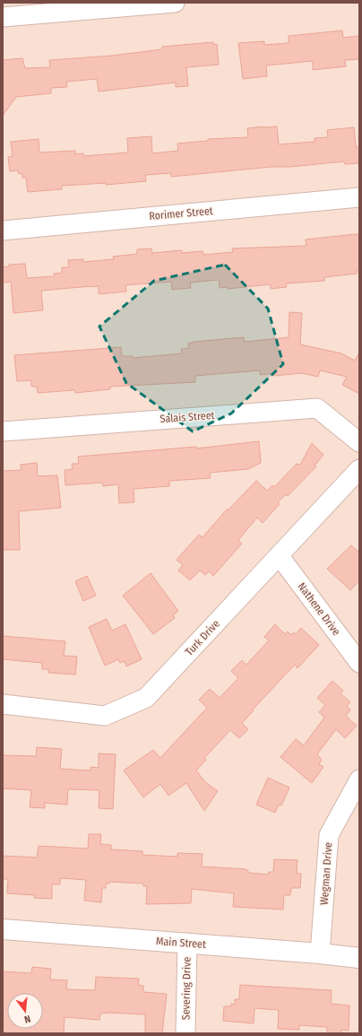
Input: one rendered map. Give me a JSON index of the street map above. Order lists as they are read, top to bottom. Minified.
{"streets":{"street":["Rorimer Street","Salais Street","Nathene Drive","Turk Drive","Wegman Drive","Main Street","Severing Drive"]},"crossings":[["Nathene Drive","Turk Drive"],["Wegman Drive","Main Street"],["Main Street","Severing Drive"]],"north":"bottom"}
